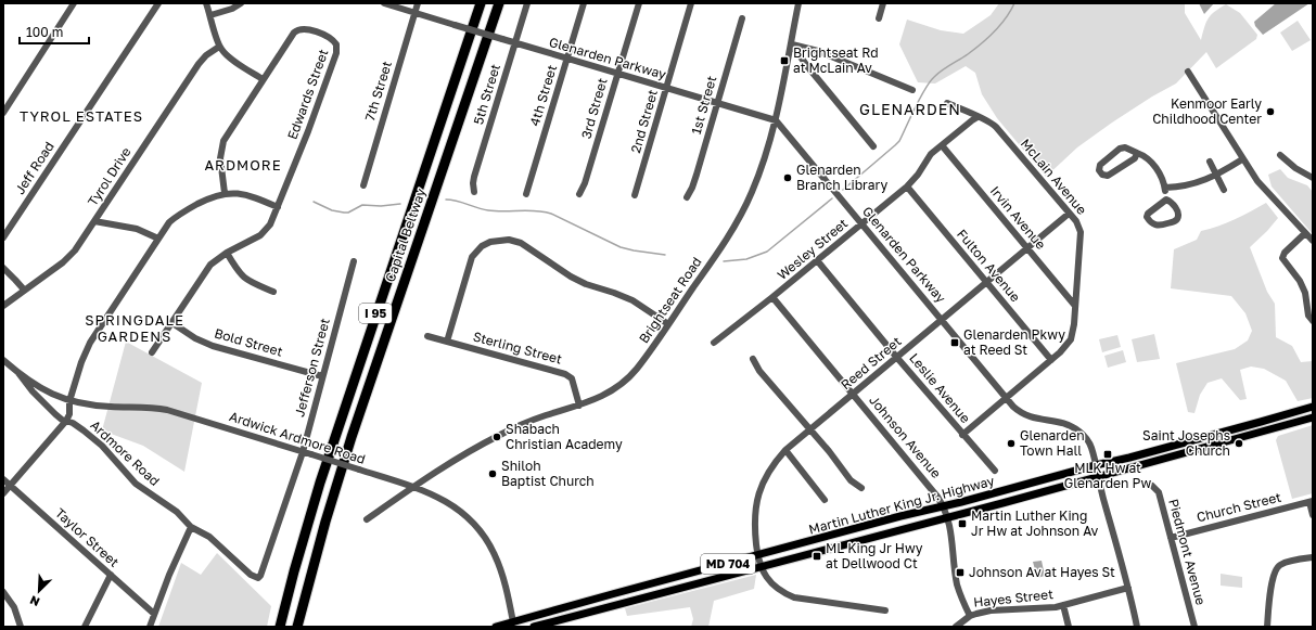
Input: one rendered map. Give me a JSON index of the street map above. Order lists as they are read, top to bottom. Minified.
{"streets":{"highway":["Capital Beltway","I 95"],"main road":["Martin Luther King Jr. Highway","MD 704"],"street":["Glenarden Parkway","7th Street","Edwards Street","5th Street","4th Street","1st Street","3rd Street","2nd Street","Jeff Road","Tyrol Drive","McLain Avenue","Irvin Avenue","Wesley Street","Fulton Avenue","Brightseat Road","Bold Street","Sterling Street","Reed Street","Jefferson Street","Leslie Avenue","Johnson Avenue","Ardwick Ardmore Road","Ardmore Road","Church Street","Taylor Street","Piedmont Avenue","Hayes Street"]},"crossings":[["Glenarden Parkway","7th Street"],["Glenarden Parkway","5th Street"],["Glenarden Parkway","4th Street"],["Glenarden Parkway","1st Street"],["Glenarden Parkway","3rd Street"],["Glenarden Parkway","2nd Street"],["Glenarden Parkway","McLain Avenue"],["Glenarden Parkway","Wesley Street"],["Glenarden Parkway","Brightseat Road"],["Glenarden Parkway","Reed Street"],["Glenarden Parkway","Martin Luther King Jr. Highway"],["Glenarden Parkway","Hayes Street"],["Edwards Street","Bold Street"],["McLain Avenue","Irvin Avenue"],["McLain Avenue","Wesley Street"],["McLain Avenue","Fulton Avenue"],["McLain Avenue","Reed Street"],["McLain Avenue","Leslie Avenue"],["Irvin Avenue","Wesley Street"],["Irvin Avenue","Reed Street"],["Wesley Street","Fulton Avenue"],["Wesley Street","Leslie Avenue"],["Wesley Street","Johnson Avenue"],["Fulton Avenue","Reed Street"],["Brightseat Road","Sterling Street"],["Brightseat Road","Ardwick Ardmore Road"],["Bold Street","Jefferson Street"],["Reed Street","Leslie Avenue"],["Reed Street","Johnson Avenue"],["Reed Street","Martin Luther King Jr. Highway"],["Jefferson Street","Ardwick Ardmore Road"],["Jefferson Street","Ardmore Road"],["Johnson Avenue","Martin Luther King Jr. Highway"],["Johnson Avenue","Hayes Street"],["Ardwick Ardmore Road","Ardmore Road"],["Ardwick Ardmore Road","Martin Luther King Jr. Highway"],["Church Street","Piedmont Avenue"]],"districts":["GLENARDEN","TYROL ESTATES","ARDMORE","SPRINGDALE GARDENS"],"places":{"transit":["Brightseat Rd at McLain Av","Glenarden Pkwy at Reed St","MLK Hw at Glenarden Pw","Martin Luther King Jr Hw at Johnson Av","ML King Jr Hwy at Dellwood Ct","Johnson Av at Hayes St"],"other":["Kenmoor Early Childhood Center","Glenarden Branch Library","Shabach Christian Academy","Glenarden Town Hall","Saint Josephs Church","Shiloh Baptist Church"]},"scale_bar":"100 m","north":"bottom left"}
